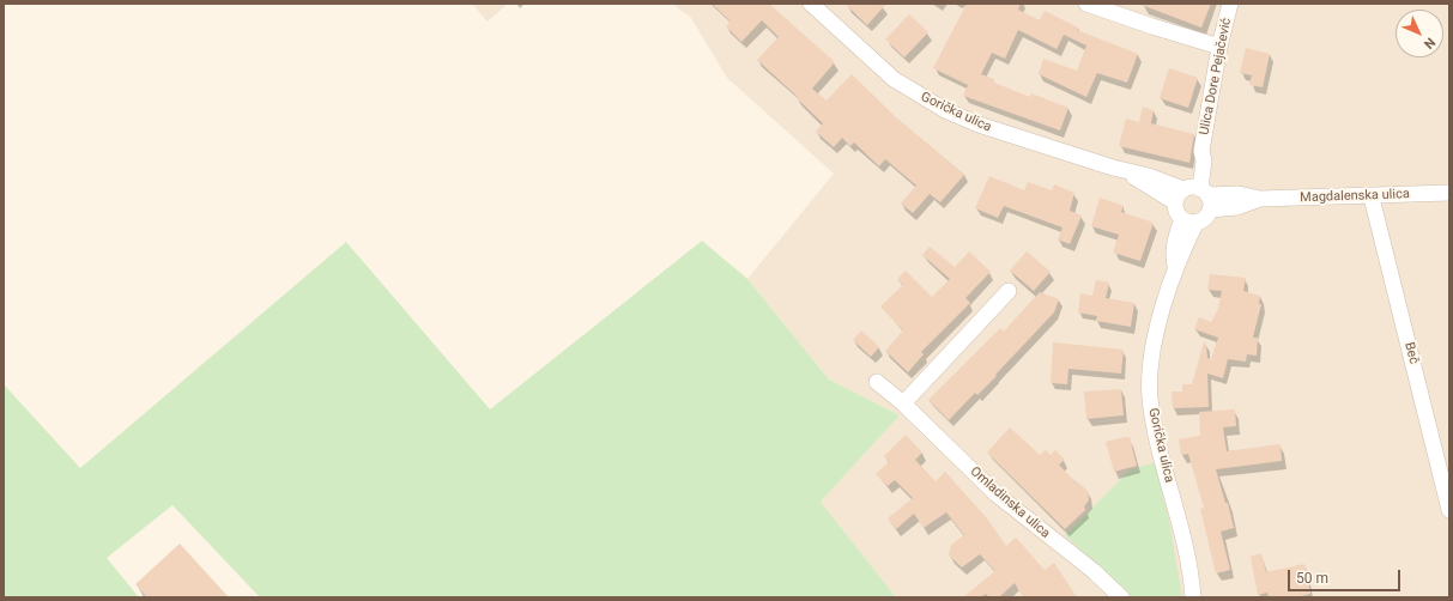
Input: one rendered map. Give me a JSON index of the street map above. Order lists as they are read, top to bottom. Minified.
{"streets":{"street":["Ulica Dore Pejačević","Gorička ulica","Magdalenska ulica","Beč","Omladinska ulica"]},"crossings":[["Ulica Dore Pejačević","Gorička ulica"],["Ulica Dore Pejačević","Magdalenska ulica"],["Gorička ulica","Magdalenska ulica"],["Magdalenska ulica","Beč"]],"scale_bar":"50 m","north":"bottom right"}
